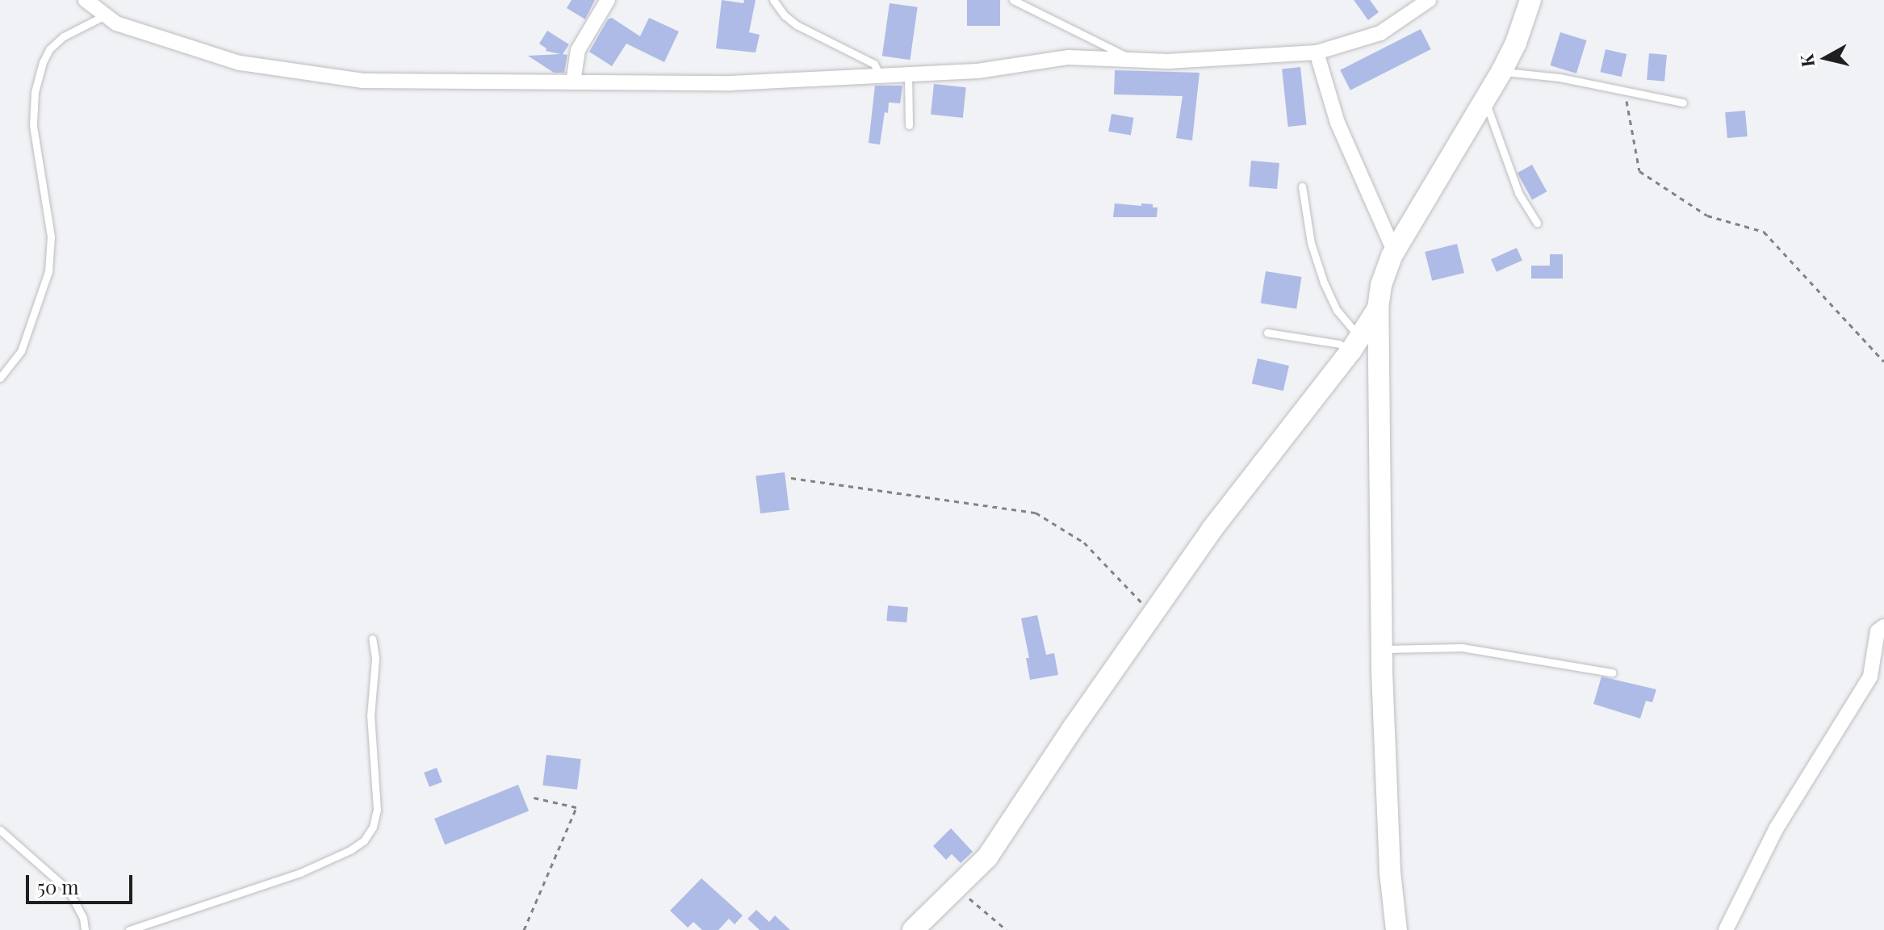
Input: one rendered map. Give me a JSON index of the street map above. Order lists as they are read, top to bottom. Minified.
{"scale_bar":"50 m","north":"left"}
